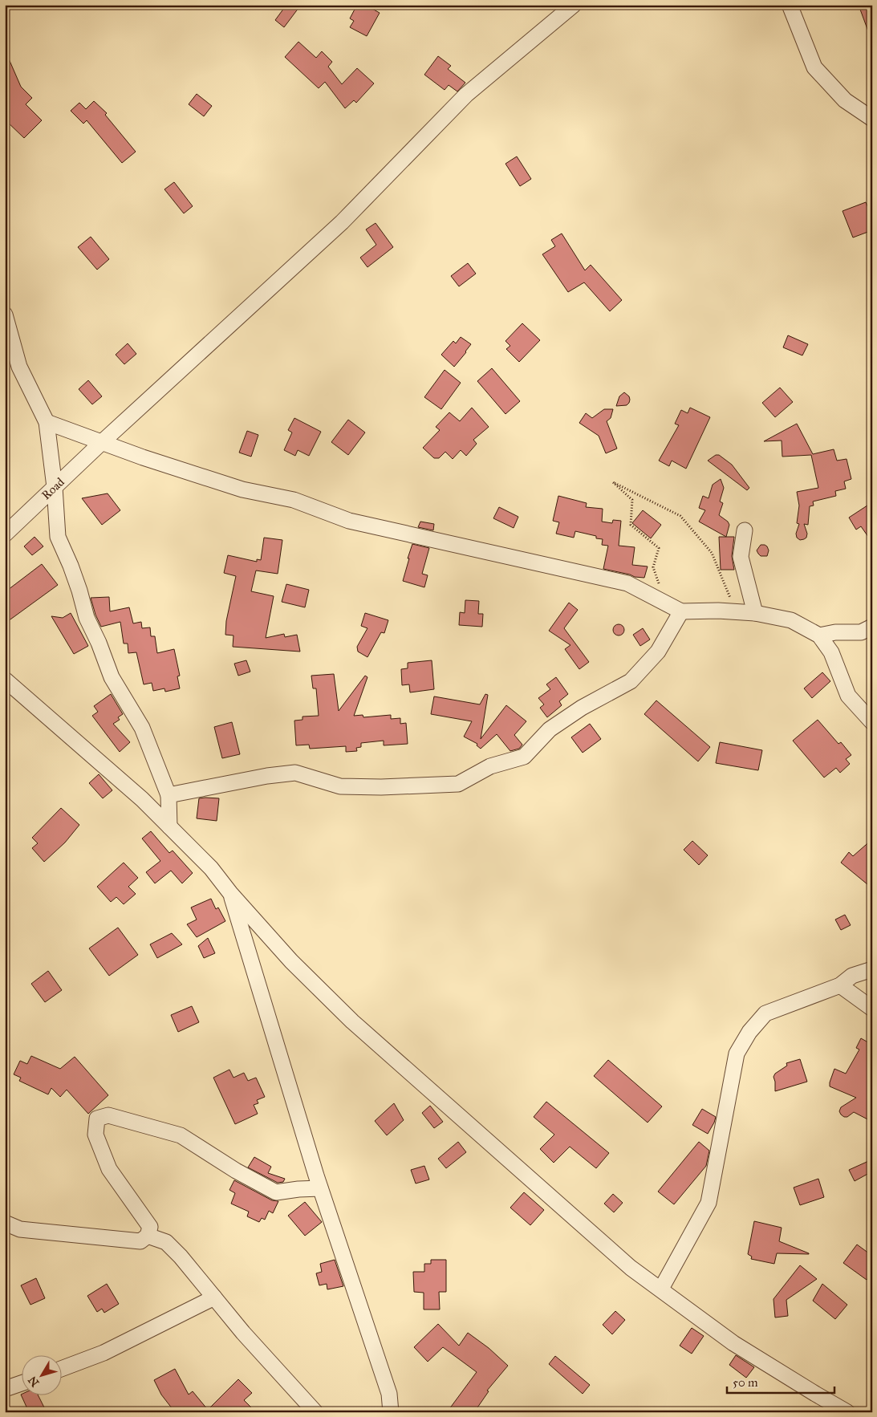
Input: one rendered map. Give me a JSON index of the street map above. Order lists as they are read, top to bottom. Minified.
{"streets":{"street":["Road"]},"scale_bar":"50 m","north":"bottom left"}
